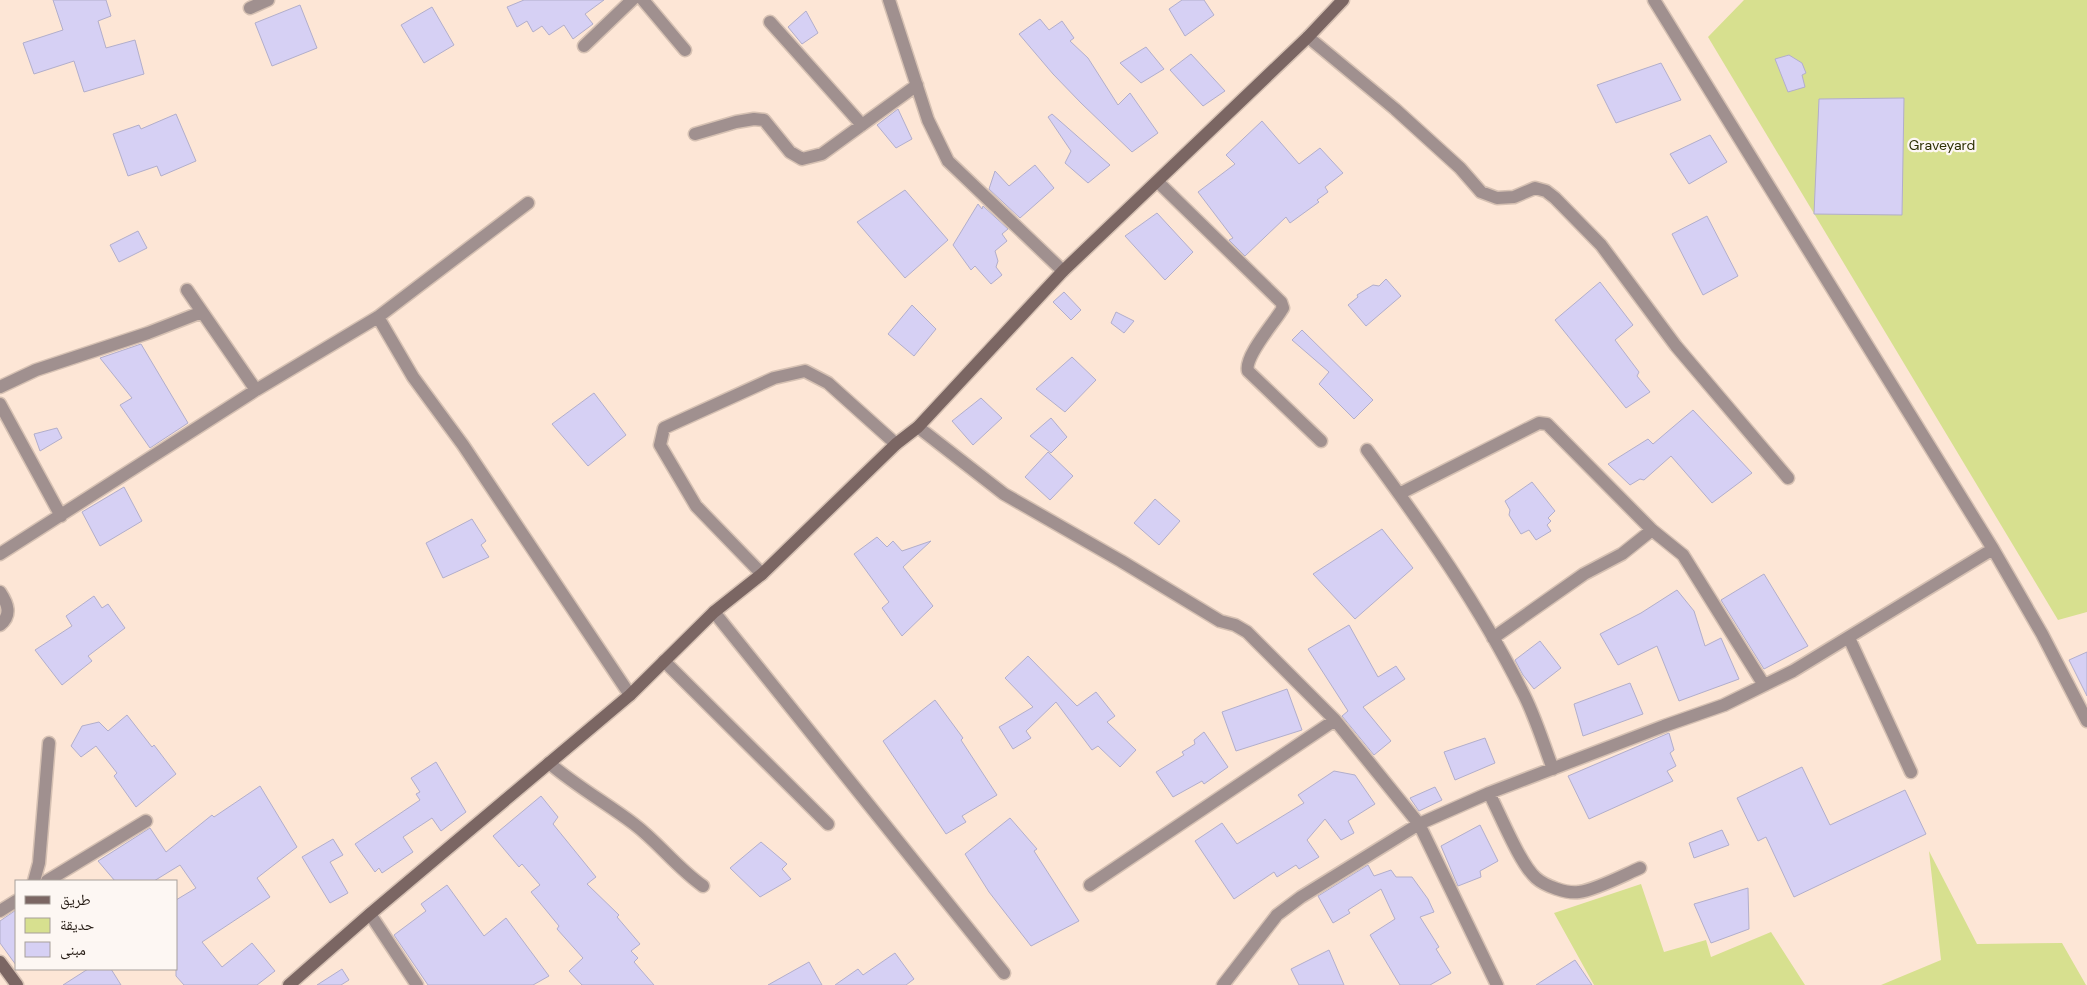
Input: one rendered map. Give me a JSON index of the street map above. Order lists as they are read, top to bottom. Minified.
{"parks":["Graveyard"],"legend":["طريق","حديقة","مبنى"]}
